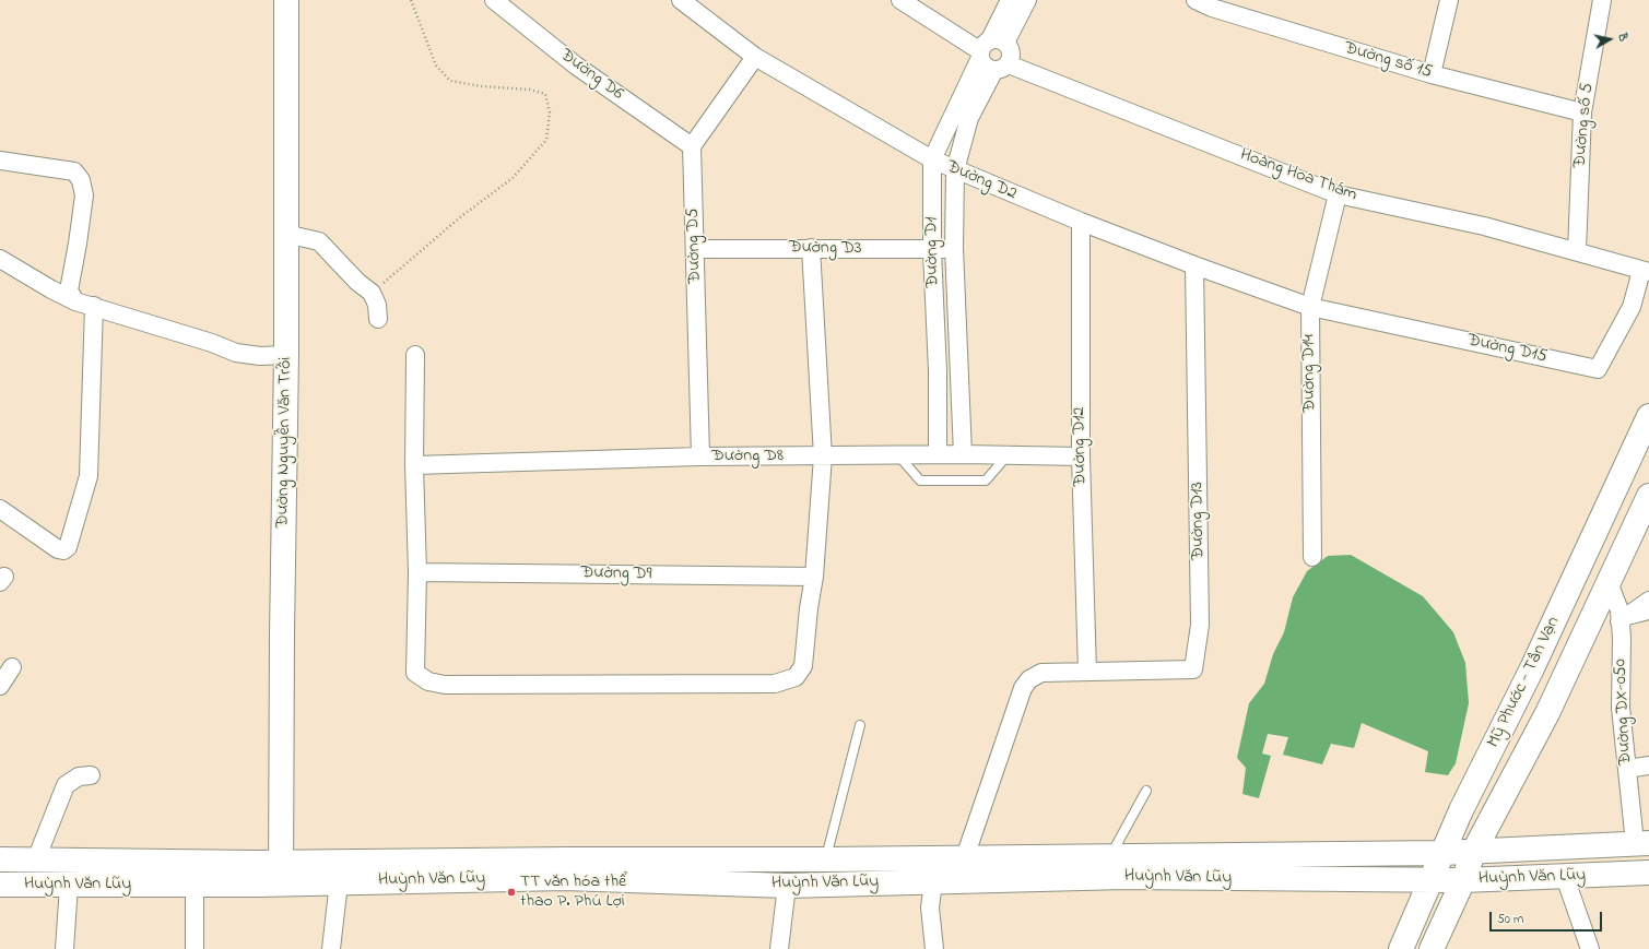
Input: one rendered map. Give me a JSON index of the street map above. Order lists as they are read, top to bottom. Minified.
{"streets":{"main road":["Đường Nguyễn Văn Trỗi","Mỹ Phước - Tân Vạn","Huỳnh Văn Lũy"],"street":["Đường số 15","Đường D6","Đường số 5","Hoàng Hoa Thám","Đường D2","Đường D5","Đường D3","Đường D1","Đường D15","Đường D14","Đường D12","Đường D8","Đường D13","Đường D9","Đường DX-050"]},"crossings":[["Đường số 15","Đường số 5"],["Đường D6","Đường D5"],["Đường số 5","Hoàng Hoa Thám"],["Hoàng Hoa Thám","Đường D1"],["Hoàng Hoa Thám","Đường D15"],["Hoàng Hoa Thám","Đường D14"],["Đường D2","Đường D1"],["Đường D2","Đường D15"],["Đường D2","Đường D14"],["Đường D2","Đường D12"],["Đường D2","Đường D13"],["Đường D5","Đường D3"],["Đường D5","Đường D8"],["Đường D3","Đường D1"],["Đường D1","Đường D8"],["Đường D15","Đường D14"],["Đường Nguyễn Văn Trỗi","Huỳnh Văn Lũy"],["Đường D12","Đường D8"],["Đường D12","Đường D13"],["Mỹ Phước - Tân Vạn","Đường DX-050"],["Mỹ Phước - Tân Vạn","Huỳnh Văn Lũy"],["Đường DX-050","Huỳnh Văn Lũy"]],"places":["TT văn hóa thể thao P. Phú Lợi"],"scale_bar":"50 m","north":"right"}
